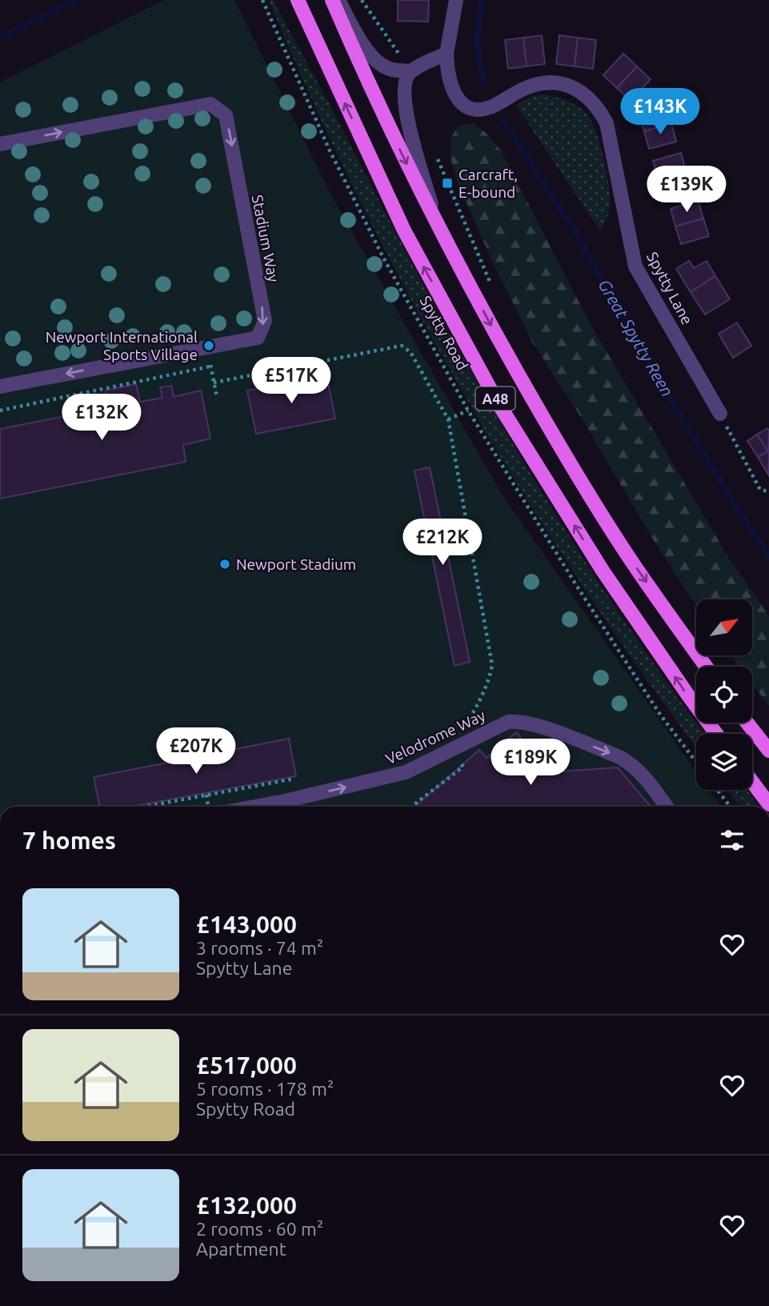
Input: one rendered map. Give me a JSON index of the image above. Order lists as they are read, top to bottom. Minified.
{"streets":{"main road":["Spytty Road","A48"],"street":["Stadium Way","Spytty Lane","Velodrome Way"]},"one_way":["Velodrome Way"],"water":["Great Spytty Reen"],"places":{"transit":["Carcraft, E-bound"],"other":["Newport International Sports Village","Newport Stadium"]},"north":"top right","page":{"price":["£143K","£139K","£517K","£132K","£212K","£207K","£189K"],"heading":"7 homes","list":[{"name":"£143,000","note":"3 rooms · 74 m² · Spytty Lane"},{"name":"£517,000","note":"5 rooms · 178 m² · Spytty Road"},{"name":"£132,000","note":"2 rooms · 60 m² · Apartment"}]}}
